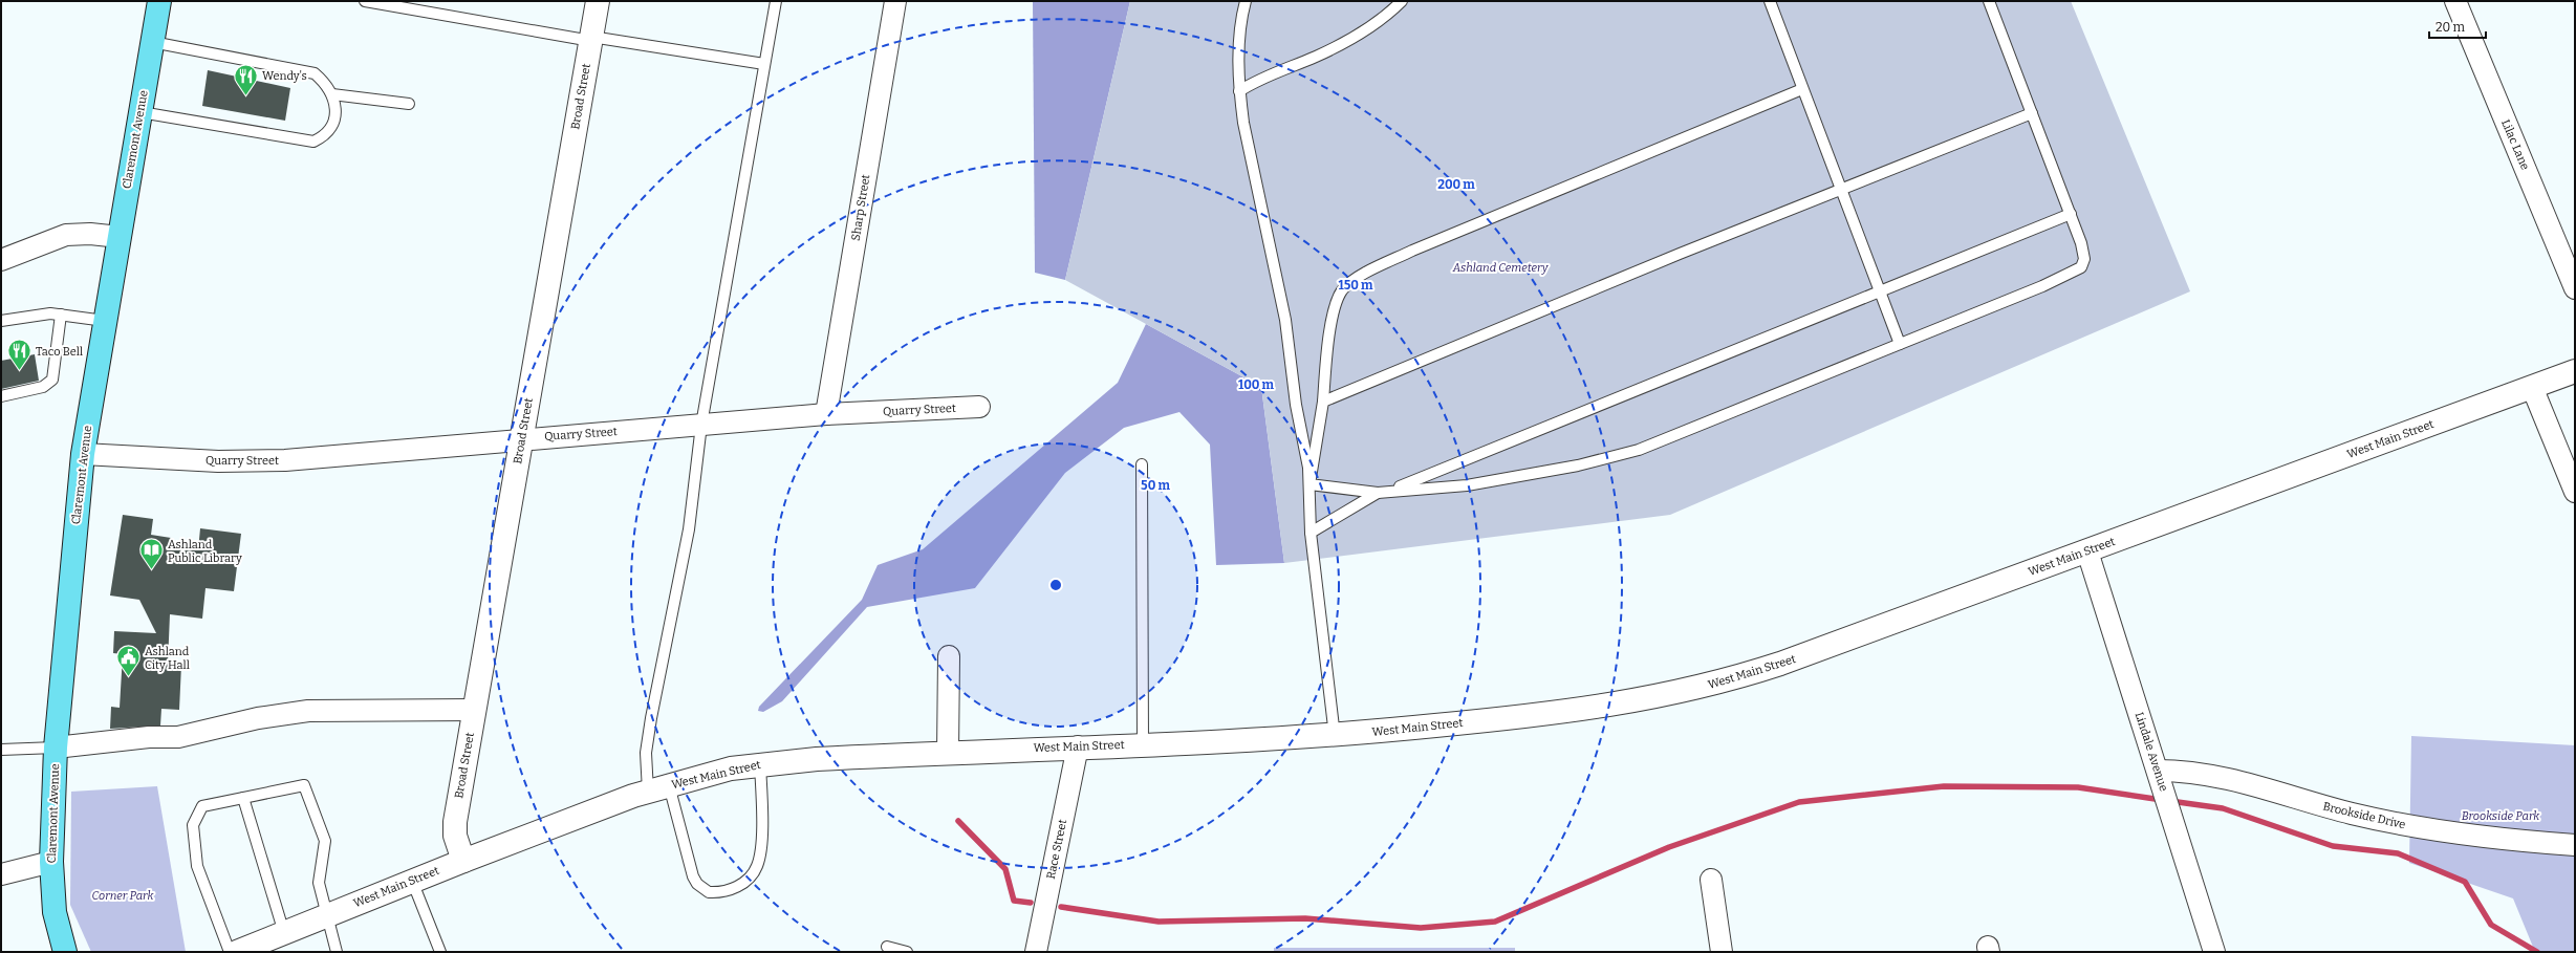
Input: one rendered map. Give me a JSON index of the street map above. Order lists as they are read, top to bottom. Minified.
{"streets":{"main road":["Claremont Avenue"],"street":["Broad Street","Lilac Lane","Sharp Street","Quarry Street","West Main Street","Lindale Avenue","Brookside Drive","Race Street"]},"crossings":[["Broad Street","Quarry Street"],["Broad Street","West Main Street"],["Claremont Avenue","Quarry Street"],["Sharp Street","Quarry Street"],["West Main Street","Lindale Avenue"],["West Main Street","Race Street"],["Lindale Avenue","Brookside Drive"]],"parks":["Ashland Cemetery","Brookside Park","Corner Park"],"places":{"restaurant":["Wendy's","Taco Bell"],"library":["Ashland Public Library"],"public building":["Ashland City Hall"]},"scale_bar":"20 m","rings":["200 m","150 m","100 m","50 m"]}
